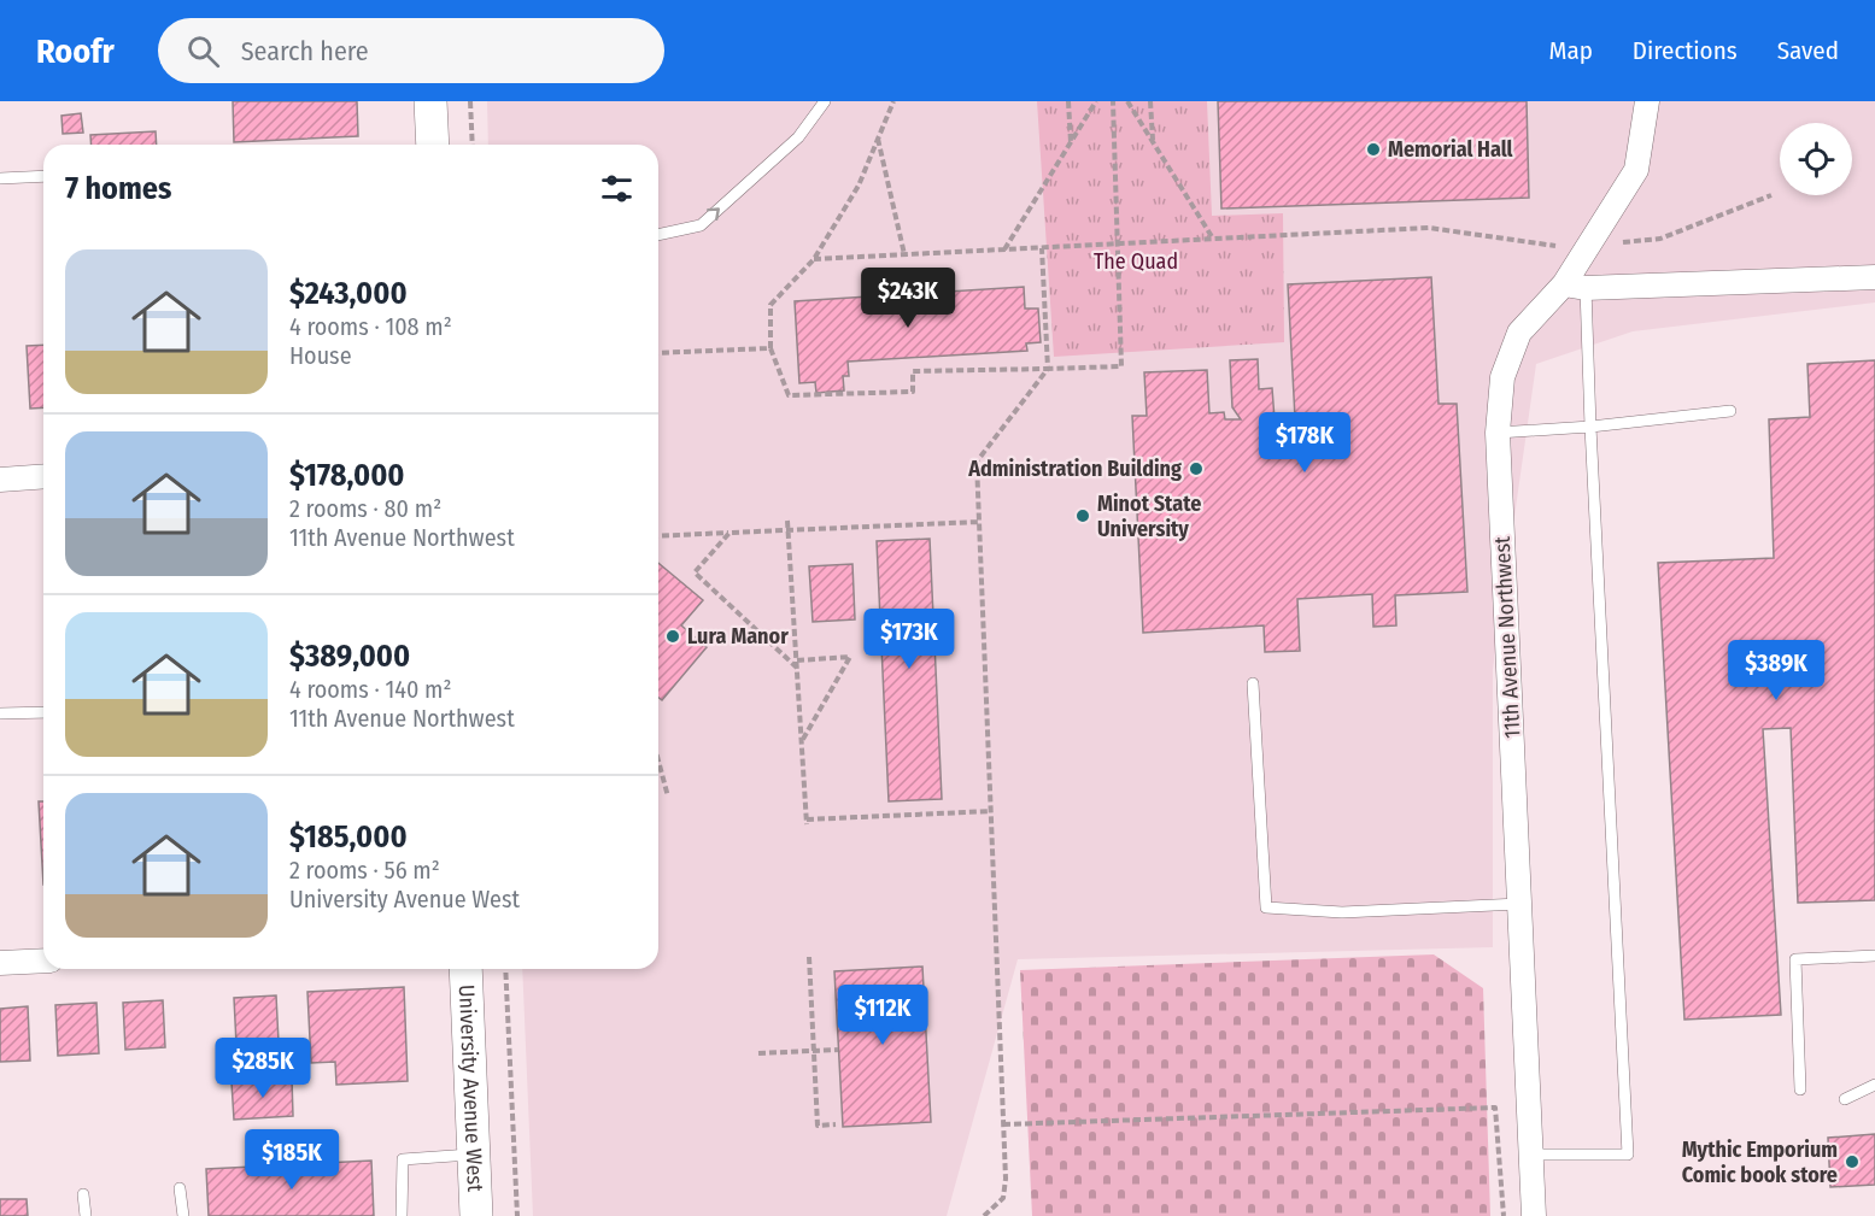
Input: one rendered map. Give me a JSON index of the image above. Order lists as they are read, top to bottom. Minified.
{"streets":{"street":["11th Avenue Northwest","University Avenue West"]},"parks":["The Quad"],"places":["Memorial Hall","Administration Building","Minot State University","Lura Manor","Mythic Emporium Comic book store"],"page":{"header":"Roofr","search":"Search here","nav":["Map","Directions","Saved"],"heading":"7 homes","list":[{"name":"$243,000","note":"4 rooms · 108 m² · House"},{"name":"$178,000","note":"2 rooms · 80 m² · 11th Avenue Northwest"},{"name":"$389,000","note":"4 rooms · 140 m² · 11th Avenue Northwest"},{"name":"$185,000","note":"2 rooms · 56 m² · University Avenue West"}],"price":["$243K","$178K","$173K","$389K","$112K","$285K","$185K"]}}
